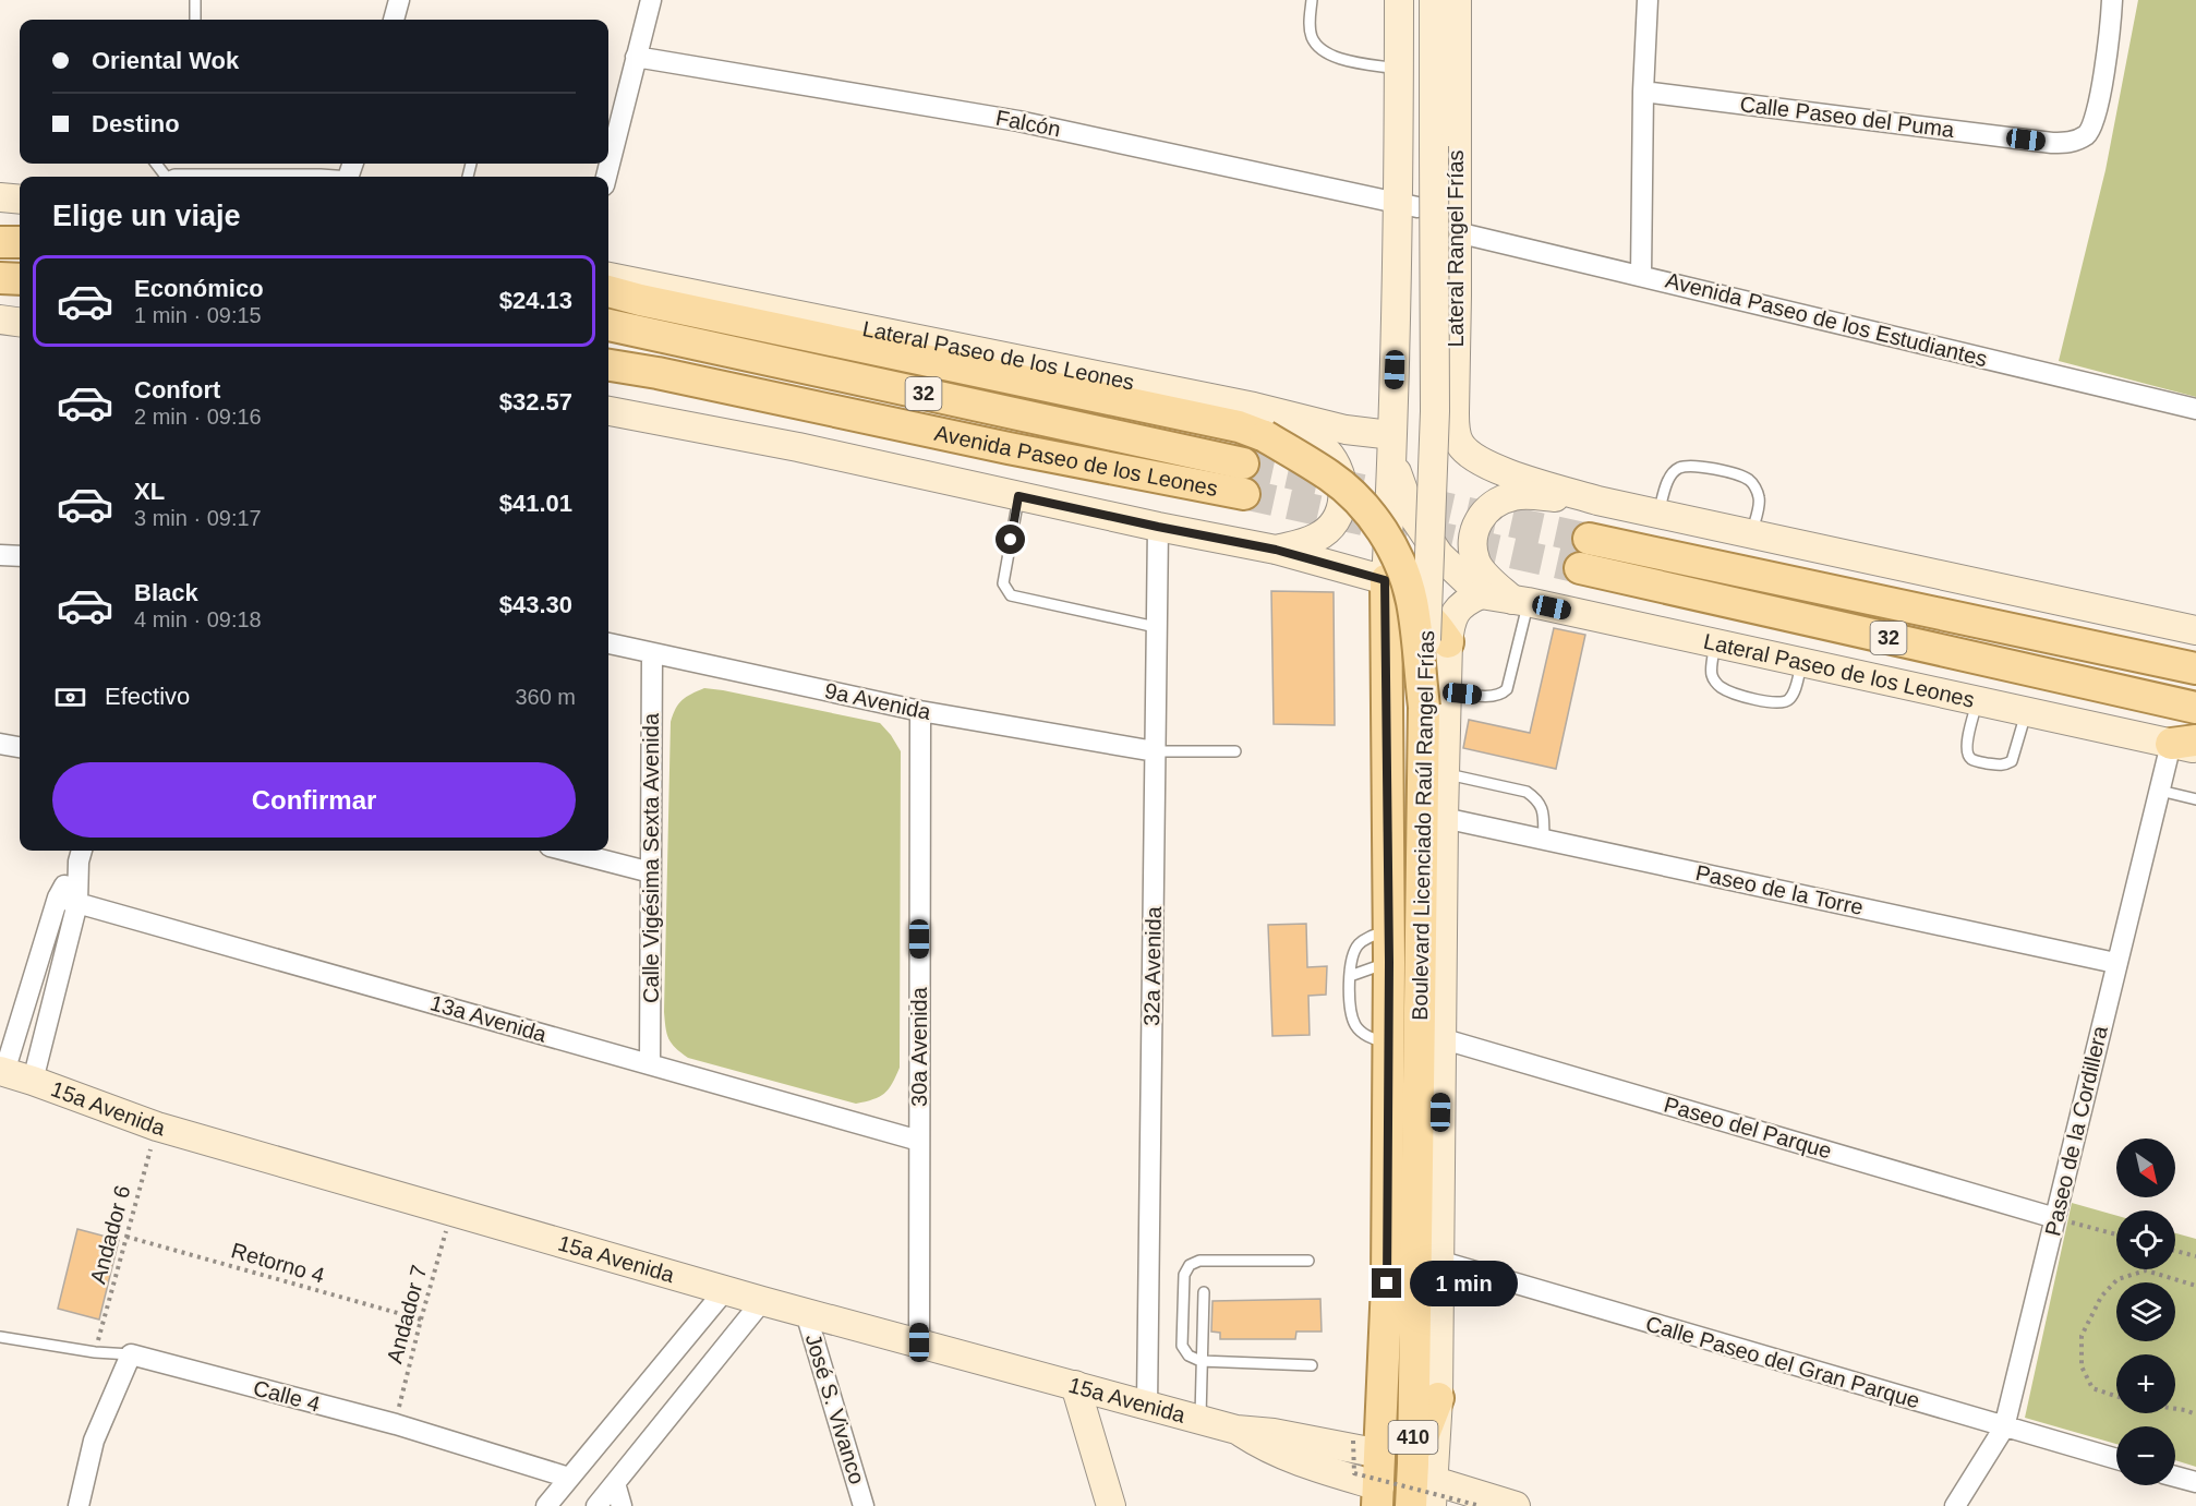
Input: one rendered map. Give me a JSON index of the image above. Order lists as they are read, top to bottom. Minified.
{"streets":{"main road":["32","Avenida Paseo de los Leones","Boulevard Licenciado Raúl Rangel Frías","410"],"street":["Calle Paseo del Puma","Falcón","Lateral Rangel Frías","Avenida Paseo de los Estudiantes","Lateral Paseo de los Leones","9a Avenida","Calle Vigésima Sexta Avenida","Paseo de la Torre","32a Avenida","13a Avenida","30a Avenida","15a Avenida","Paseo del Parque","Paseo de la Cordillera","Calle Paseo del Gran Parque","Calle 4","José S. Vivanco"],"path":["Andador 6","Retorno 4","Andador 7"]},"crossings":[["Falcón","Boulevard Licenciado Raúl Rangel Frías"],["Lateral Rangel Frías","Avenida Paseo de los Estudiantes"],["Lateral Paseo de los Leones","Boulevard Licenciado Raúl Rangel Frías"],["Lateral Paseo de los Leones","Paseo de la Cordillera"],["9a Avenida","Calle Vigésima Sexta Avenida"],["9a Avenida","32a Avenida"],["9a Avenida","30a Avenida"],["Boulevard Licenciado Raúl Rangel Frías","15a Avenida"],["Calle Vigésima Sexta Avenida","13a Avenida"],["Paseo de la Torre","Paseo de la Cordillera"],["32a Avenida","15a Avenida"],["13a Avenida","30a Avenida"],["30a Avenida","15a Avenida"],["15a Avenida","Andador 6"],["15a Avenida","Andador 7"],["15a Avenida","José S. Vivanco"],["Paseo del Parque","Paseo de la Cordillera"],["Paseo de la Cordillera","Calle Paseo del Gran Parque"],["Andador 6","Retorno 4"],["Andador 6","Calle 4"],["Retorno 4","Andador 7"],["Andador 7","Calle 4"]],"north":"bottom right","page":{"banner":["Oriental Wok","Destino"],"heading":"Elige un viaje","list":[{"name":"Económico","note":"1 min · 09:15","value":"$24.13"},{"name":"Confort","note":"2 min · 09:16","value":"$32.57"},{"name":"XL","note":"3 min · 09:17","value":"$41.01"},{"name":"Black","note":"4 min · 09:18","value":"$43.30"}],"pay":["Efectivo","360 m"],"buttons":"Confirmar","map_buttons":["+","−"],"bubble":"1 min"}}
